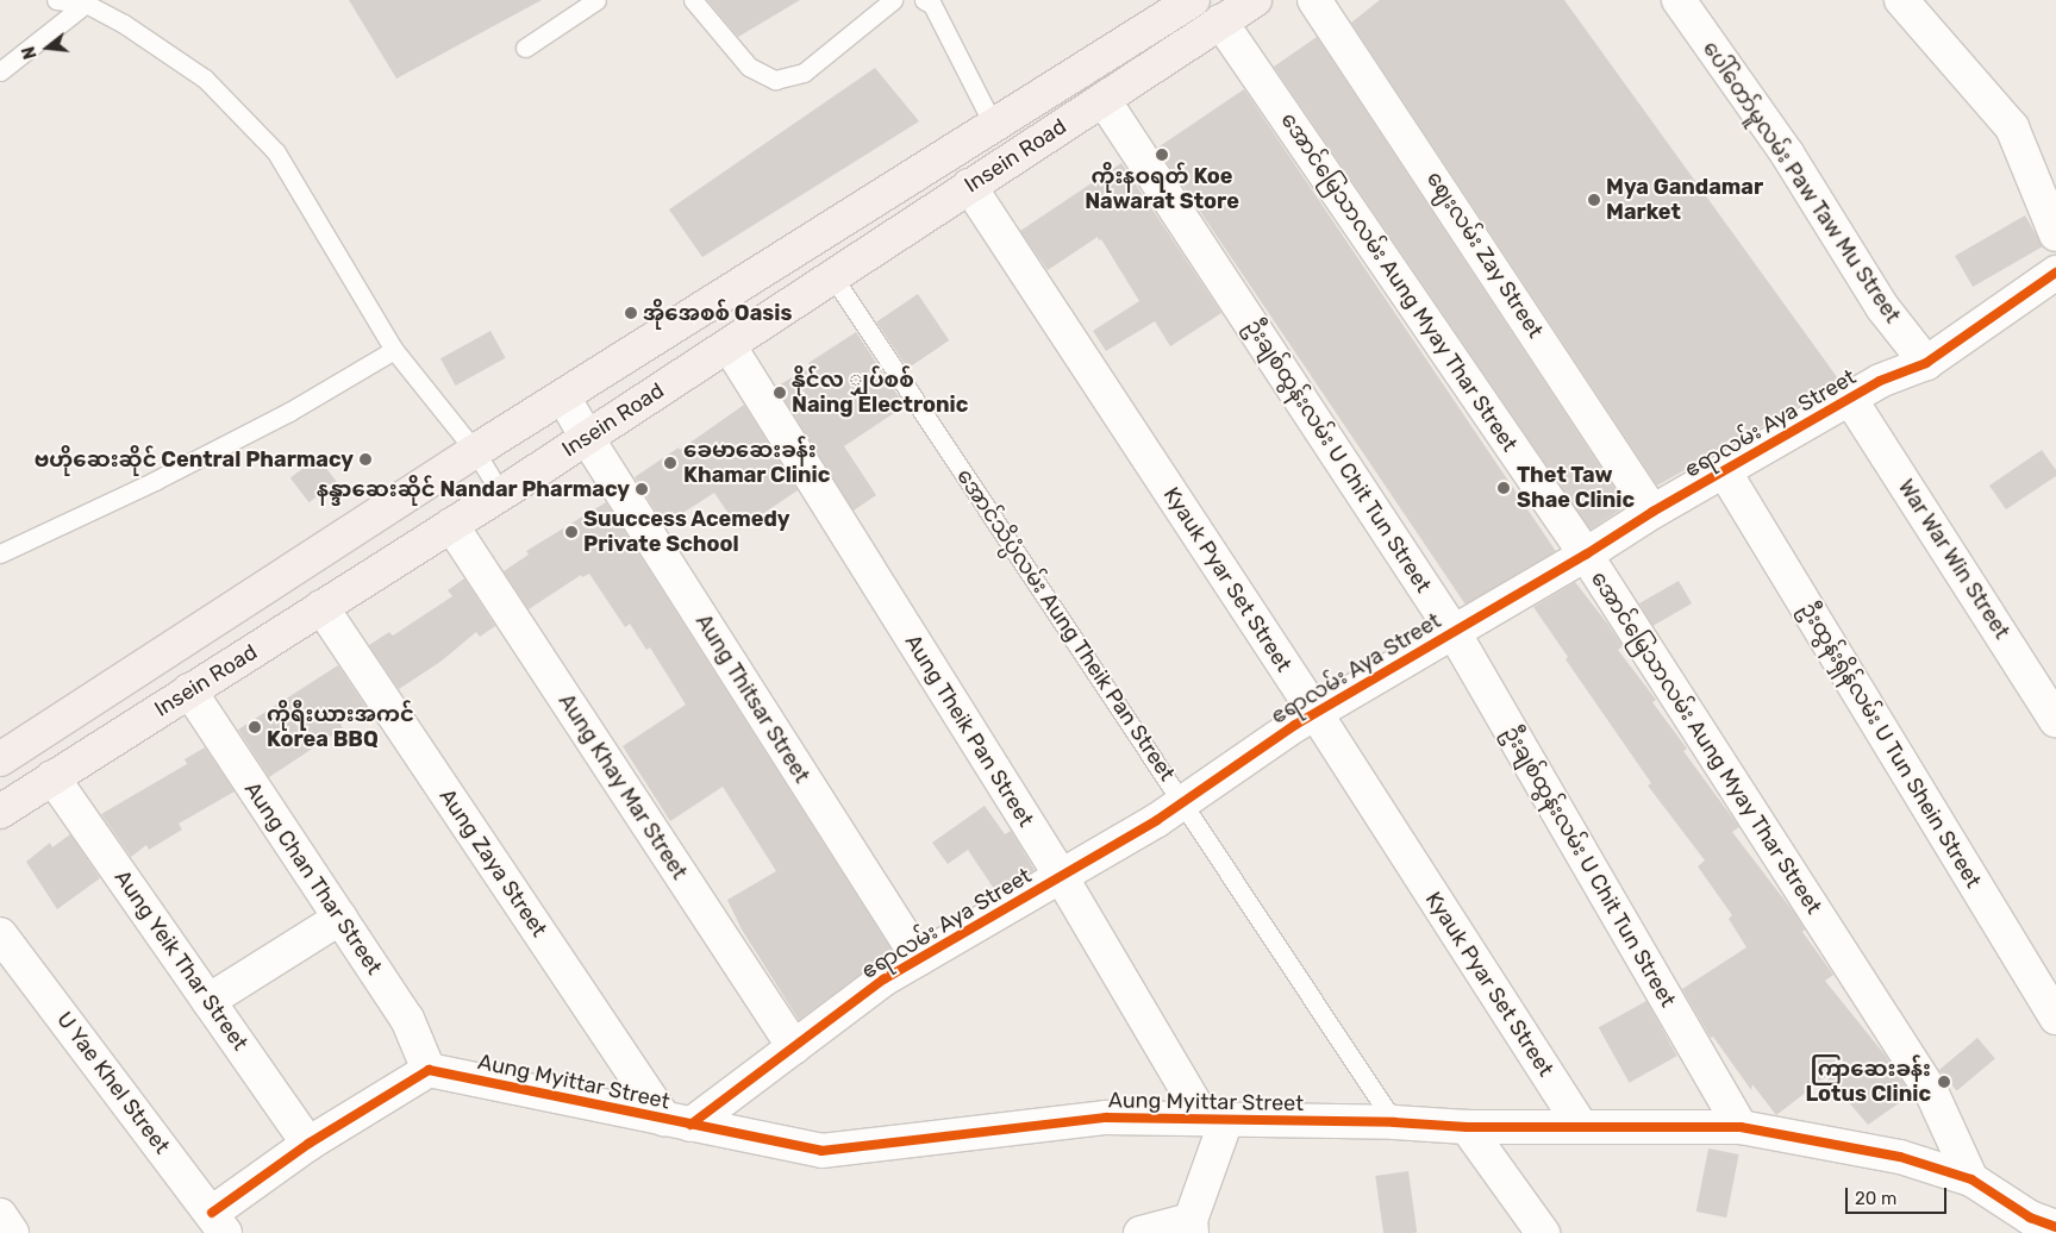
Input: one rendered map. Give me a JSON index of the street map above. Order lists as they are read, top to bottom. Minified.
{"streets":{"main road":["Insein Road"],"street":["ပေါ်တော်မူလမ်း Paw Taw Mu Street","ဈေးလမ်း Zay Street","အောင်မြေသာလမ်း Aung Myay Thar Street","ဧရာလမ်း Aya Street","ဦးချစ်ထွန်းလမ်း U Chit Tun Street","War War Win Street","Kyauk Pyar Set Street","Aung Thitsar Street","Aung Theik Pan Street","ဦးထွန်းရှိန်လမ်း U Tun Shein Street","Aung Khay Mar Street","Aung Zaya Street","Aung Chan Thar Street","Aung Yeik Thar Street","Aung Myittar Street","U Yae Khel Street"],"lane":["အောင်သိပ္ပံလမ်း Aung Theik Pan Street"]},"crossings":[["Insein Road","အောင်မြေသာလမ်း Aung Myay Thar Street"],["Insein Road","ဦးချစ်ထွန်းလမ်း U Chit Tun Street"],["Insein Road","Kyauk Pyar Set Street"],["Insein Road","အောင်သိပ္ပံလမ်း Aung Theik Pan Street"],["Insein Road","Aung Thitsar Street"],["Insein Road","Aung Theik Pan Street"],["Insein Road","Aung Khay Mar Street"],["Insein Road","Aung Zaya Street"],["Insein Road","Aung Chan Thar Street"],["Insein Road","Aung Yeik Thar Street"],["ပေါ်တော်မူလမ်း Paw Taw Mu Street","ဧရာလမ်း Aya Street"],["ဈေးလမ်း Zay Street","ဧရာလမ်း Aya Street"],["အောင်မြေသာလမ်း Aung Myay Thar Street","ဧရာလမ်း Aya Street"],["အောင်မြေသာလမ်း Aung Myay Thar Street","Aung Myittar Street"],["ဧရာလမ်း Aya Street","ဦးချစ်ထွန်းလမ်း U Chit Tun Street"],["ဧရာလမ်း Aya Street","War War Win Street"],["ဧရာလမ်း Aya Street","Kyauk Pyar Set Street"],["ဧရာလမ်း Aya Street","အောင်သိပ္ပံလမ်း Aung Theik Pan Street"],["ဧရာလမ်း Aya Street","Aung Thitsar Street"],["ဧရာလမ်း Aya Street","Aung Theik Pan Street"],["ဧရာလမ်း Aya Street","ဦးထွန်းရှိန်လမ်း U Tun Shein Street"],["ဧရာလမ်း Aya Street","Aung Khay Mar Street"],["ဧရာလမ်း Aya Street","Aung Zaya Street"],["ဧရာလမ်း Aya Street","Aung Myittar Street"],["ဦးချစ်ထွန်းလမ်း U Chit Tun Street","Aung Myittar Street"],["Kyauk Pyar Set Street","Aung Myittar Street"],["အောင်သိပ္ပံလမ်း Aung Theik Pan Street","Aung Myittar Street"],["Aung Theik Pan Street","Aung Myittar Street"],["Aung Zaya Street","Aung Myittar Street"],["Aung Chan Thar Street","Aung Myittar Street"]],"places":["ကိုးနဝရတ် Koe Nawarat Store","Mya Gandamar Market","အိုအေစစ် Oasis","နိုင်လ ျှပ်စစ် Naing Electronic","ဗဟိုဆေးဆိုင် Central Pharmacy","ခေမာဆေးခန်း Khamar Clinic","Thet Taw Shae Clinic","နန္ဒာဆေးဆိုင် Nandar Pharmacy","Suuccess Acemedy Private School","ကိုရီးယားအကင် Korea BBQ","ကြာဆေးခန်း Lotus Clinic"],"scale_bar":"20 m","north":"left"}
